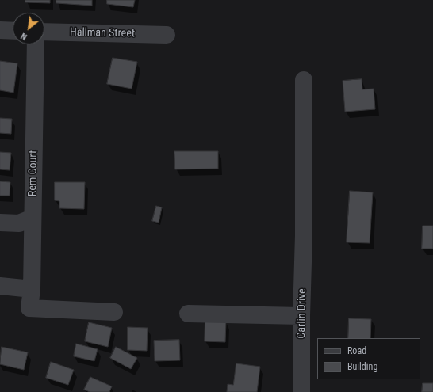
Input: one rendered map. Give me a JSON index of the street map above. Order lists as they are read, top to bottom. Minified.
{"streets":{"street":["Hallman Street","Rem Court","Carlin Drive"]},"legend":["Road","Building"],"north":"bottom left"}
